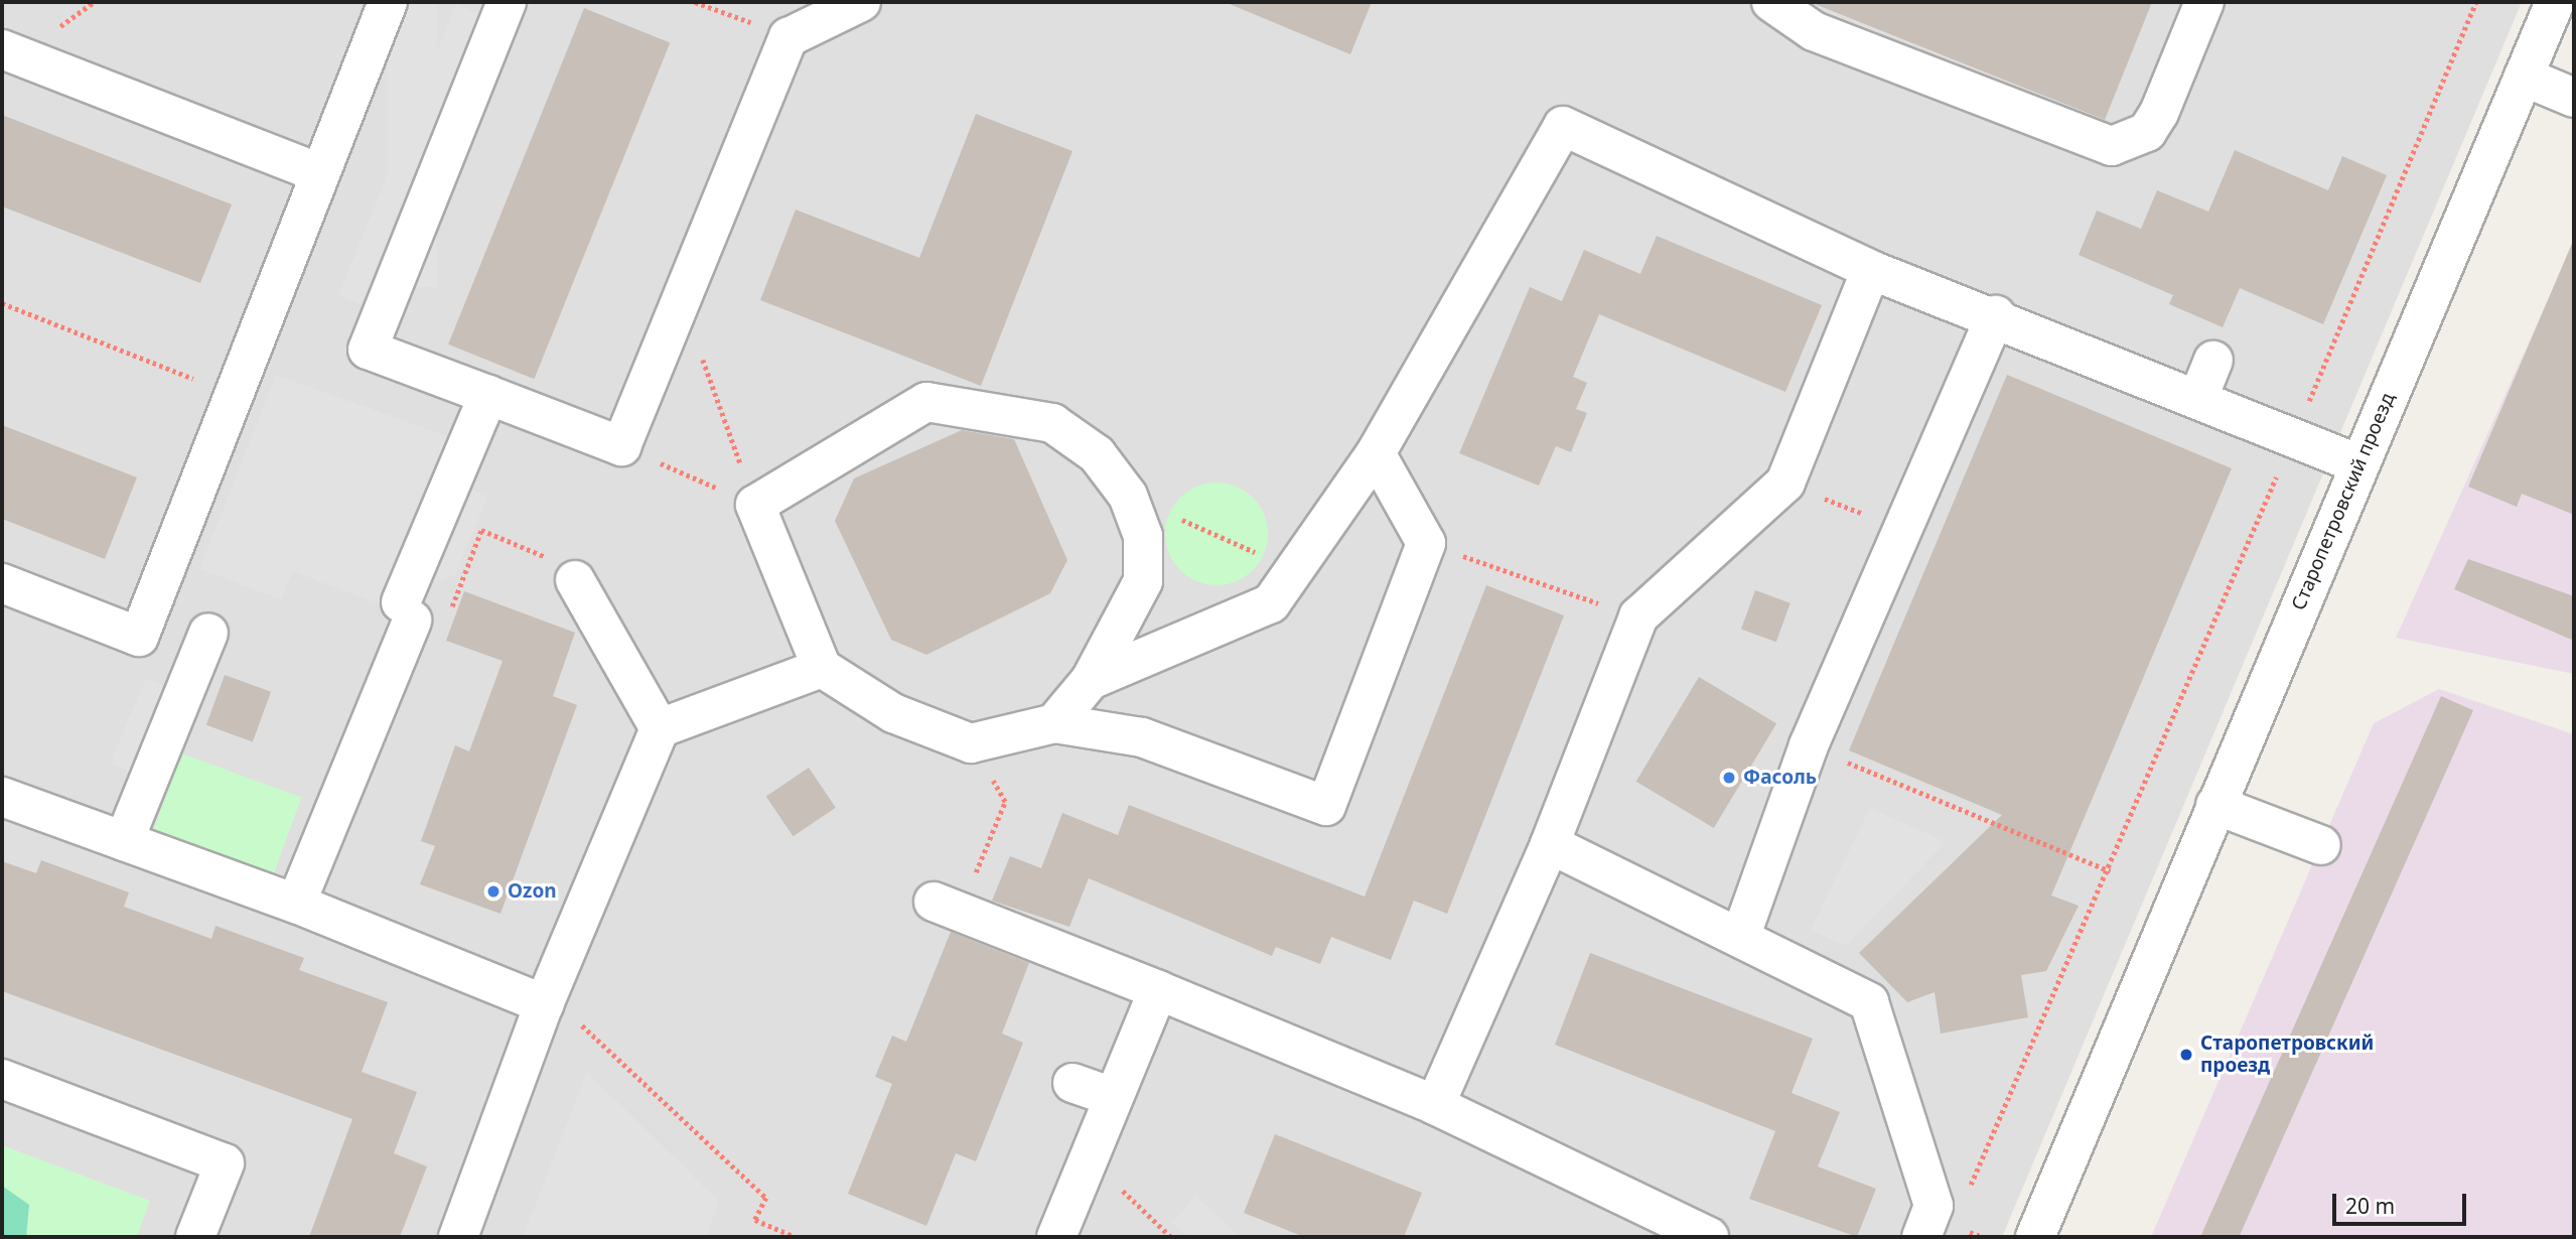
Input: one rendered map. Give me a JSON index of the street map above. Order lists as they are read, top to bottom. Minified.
{"streets":{"street":["Старопетровский проезд"]},"places":["Фасоль","Ozon","Старопетровский проезд"],"scale_bar":"20 m"}
